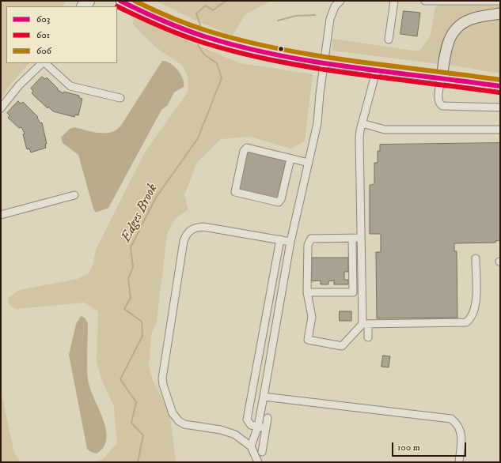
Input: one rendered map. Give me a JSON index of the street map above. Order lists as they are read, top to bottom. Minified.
{"water":["Edges Brook"],"lines":["transit line 603","transit line 606","transit line 601"],"legend":["603","601","606"],"scale_bar":"100 m"}
